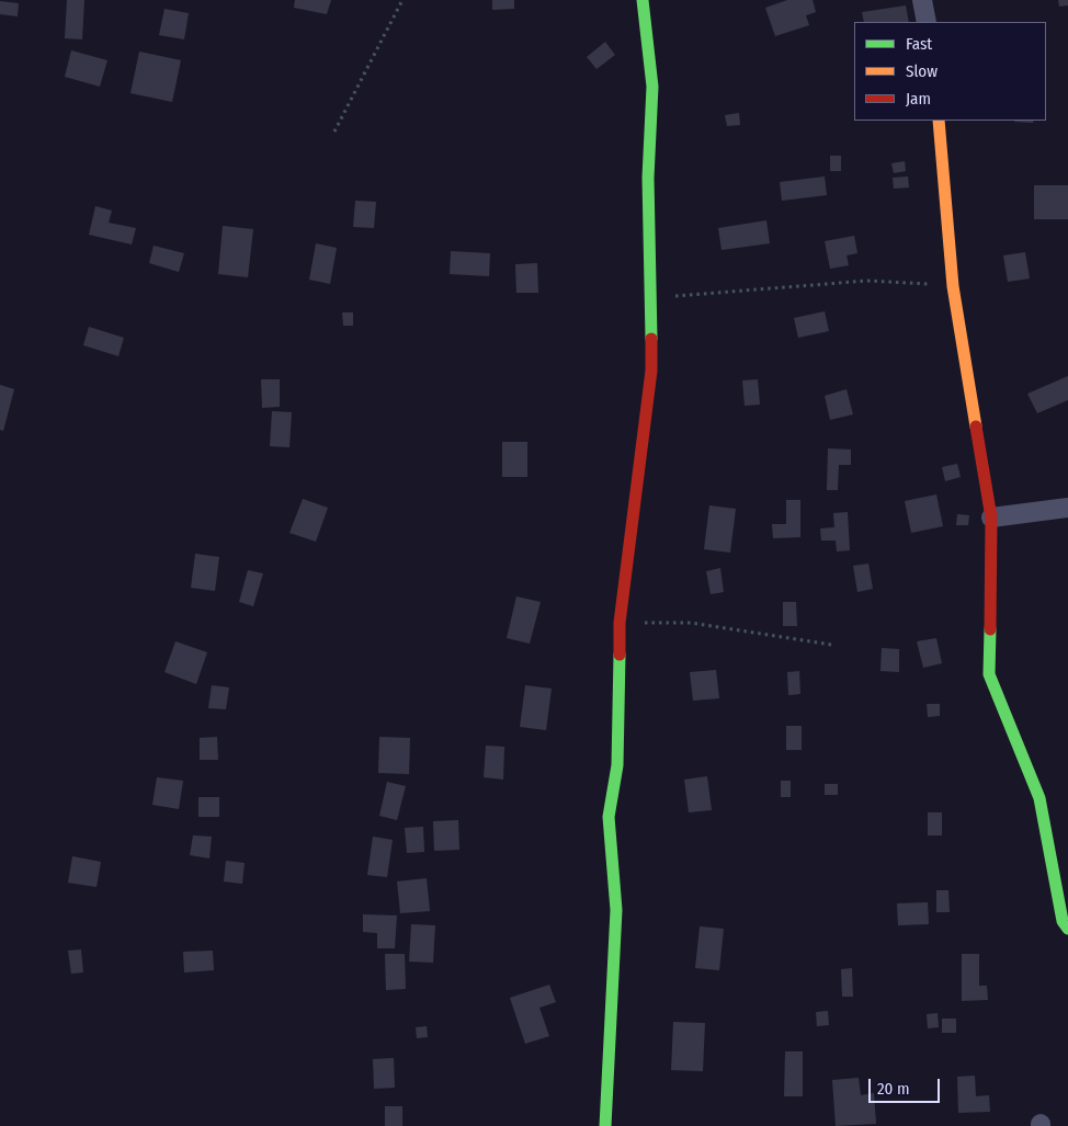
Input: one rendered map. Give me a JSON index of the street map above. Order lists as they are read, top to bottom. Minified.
{"legend":["Fast","Slow","Jam"],"scale_bar":"20 m"}
